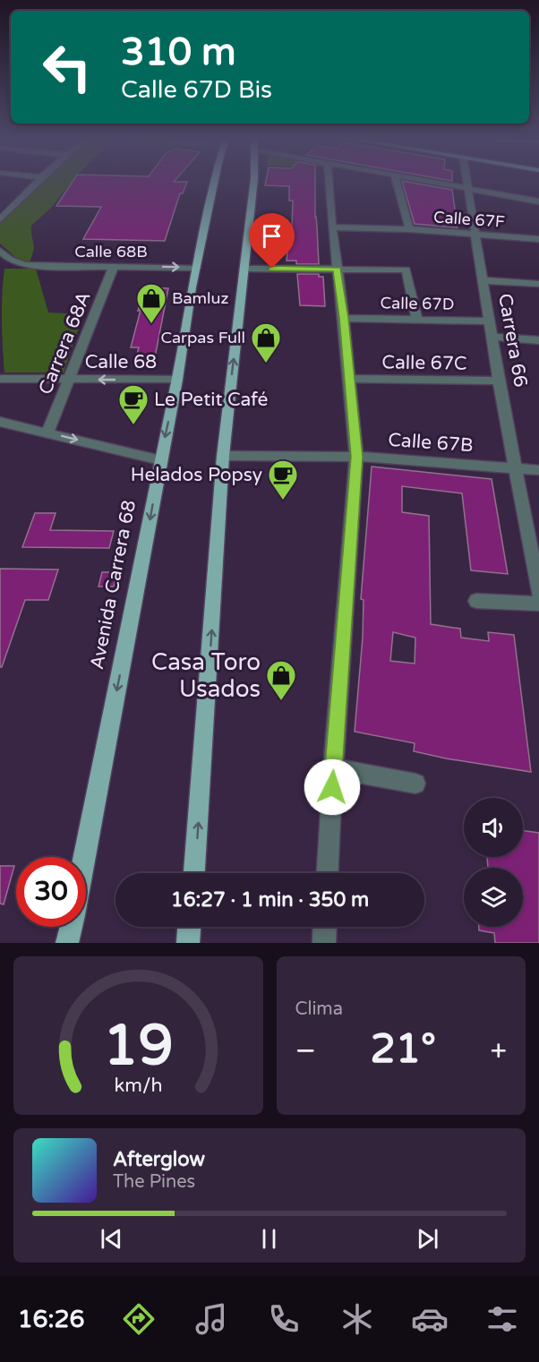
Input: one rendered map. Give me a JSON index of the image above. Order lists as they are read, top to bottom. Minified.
{"streets":{"main road":["Avenida Carrera 68"],"street":["Calle 67F","Calle 68B","Calle 67D","Carrera 66","Carrera 68A","Calle 68","Calle 67C","Calle 67B"]},"crossings":[["Calle 67F","Carrera 66"],["Calle 68B","Carrera 68A"],["Calle 68B","Avenida Carrera 68"],["Calle 67D","Carrera 66"],["Carrera 66","Calle 67C"],["Carrera 66","Calle 67B"],["Carrera 68A","Calle 68"],["Calle 68","Avenida Carrera 68"]],"one_way":["Calle 68B"],"places":{"shop":["Bamluz","Carpas Full","Casa Toro Usados"],"cafe":["Le Petit Café","Helados Popsy"]},"page":{"turn":["310 m","Calle 67D Bis"],"limit":"30","trip":"16:27 · 1 min · 350 m","tile":"Clima","heat":["−","21°","+"],"song":["Afterglow","The Pines"],"tabs":"16:26","gauge":["19","km/h"]}}
